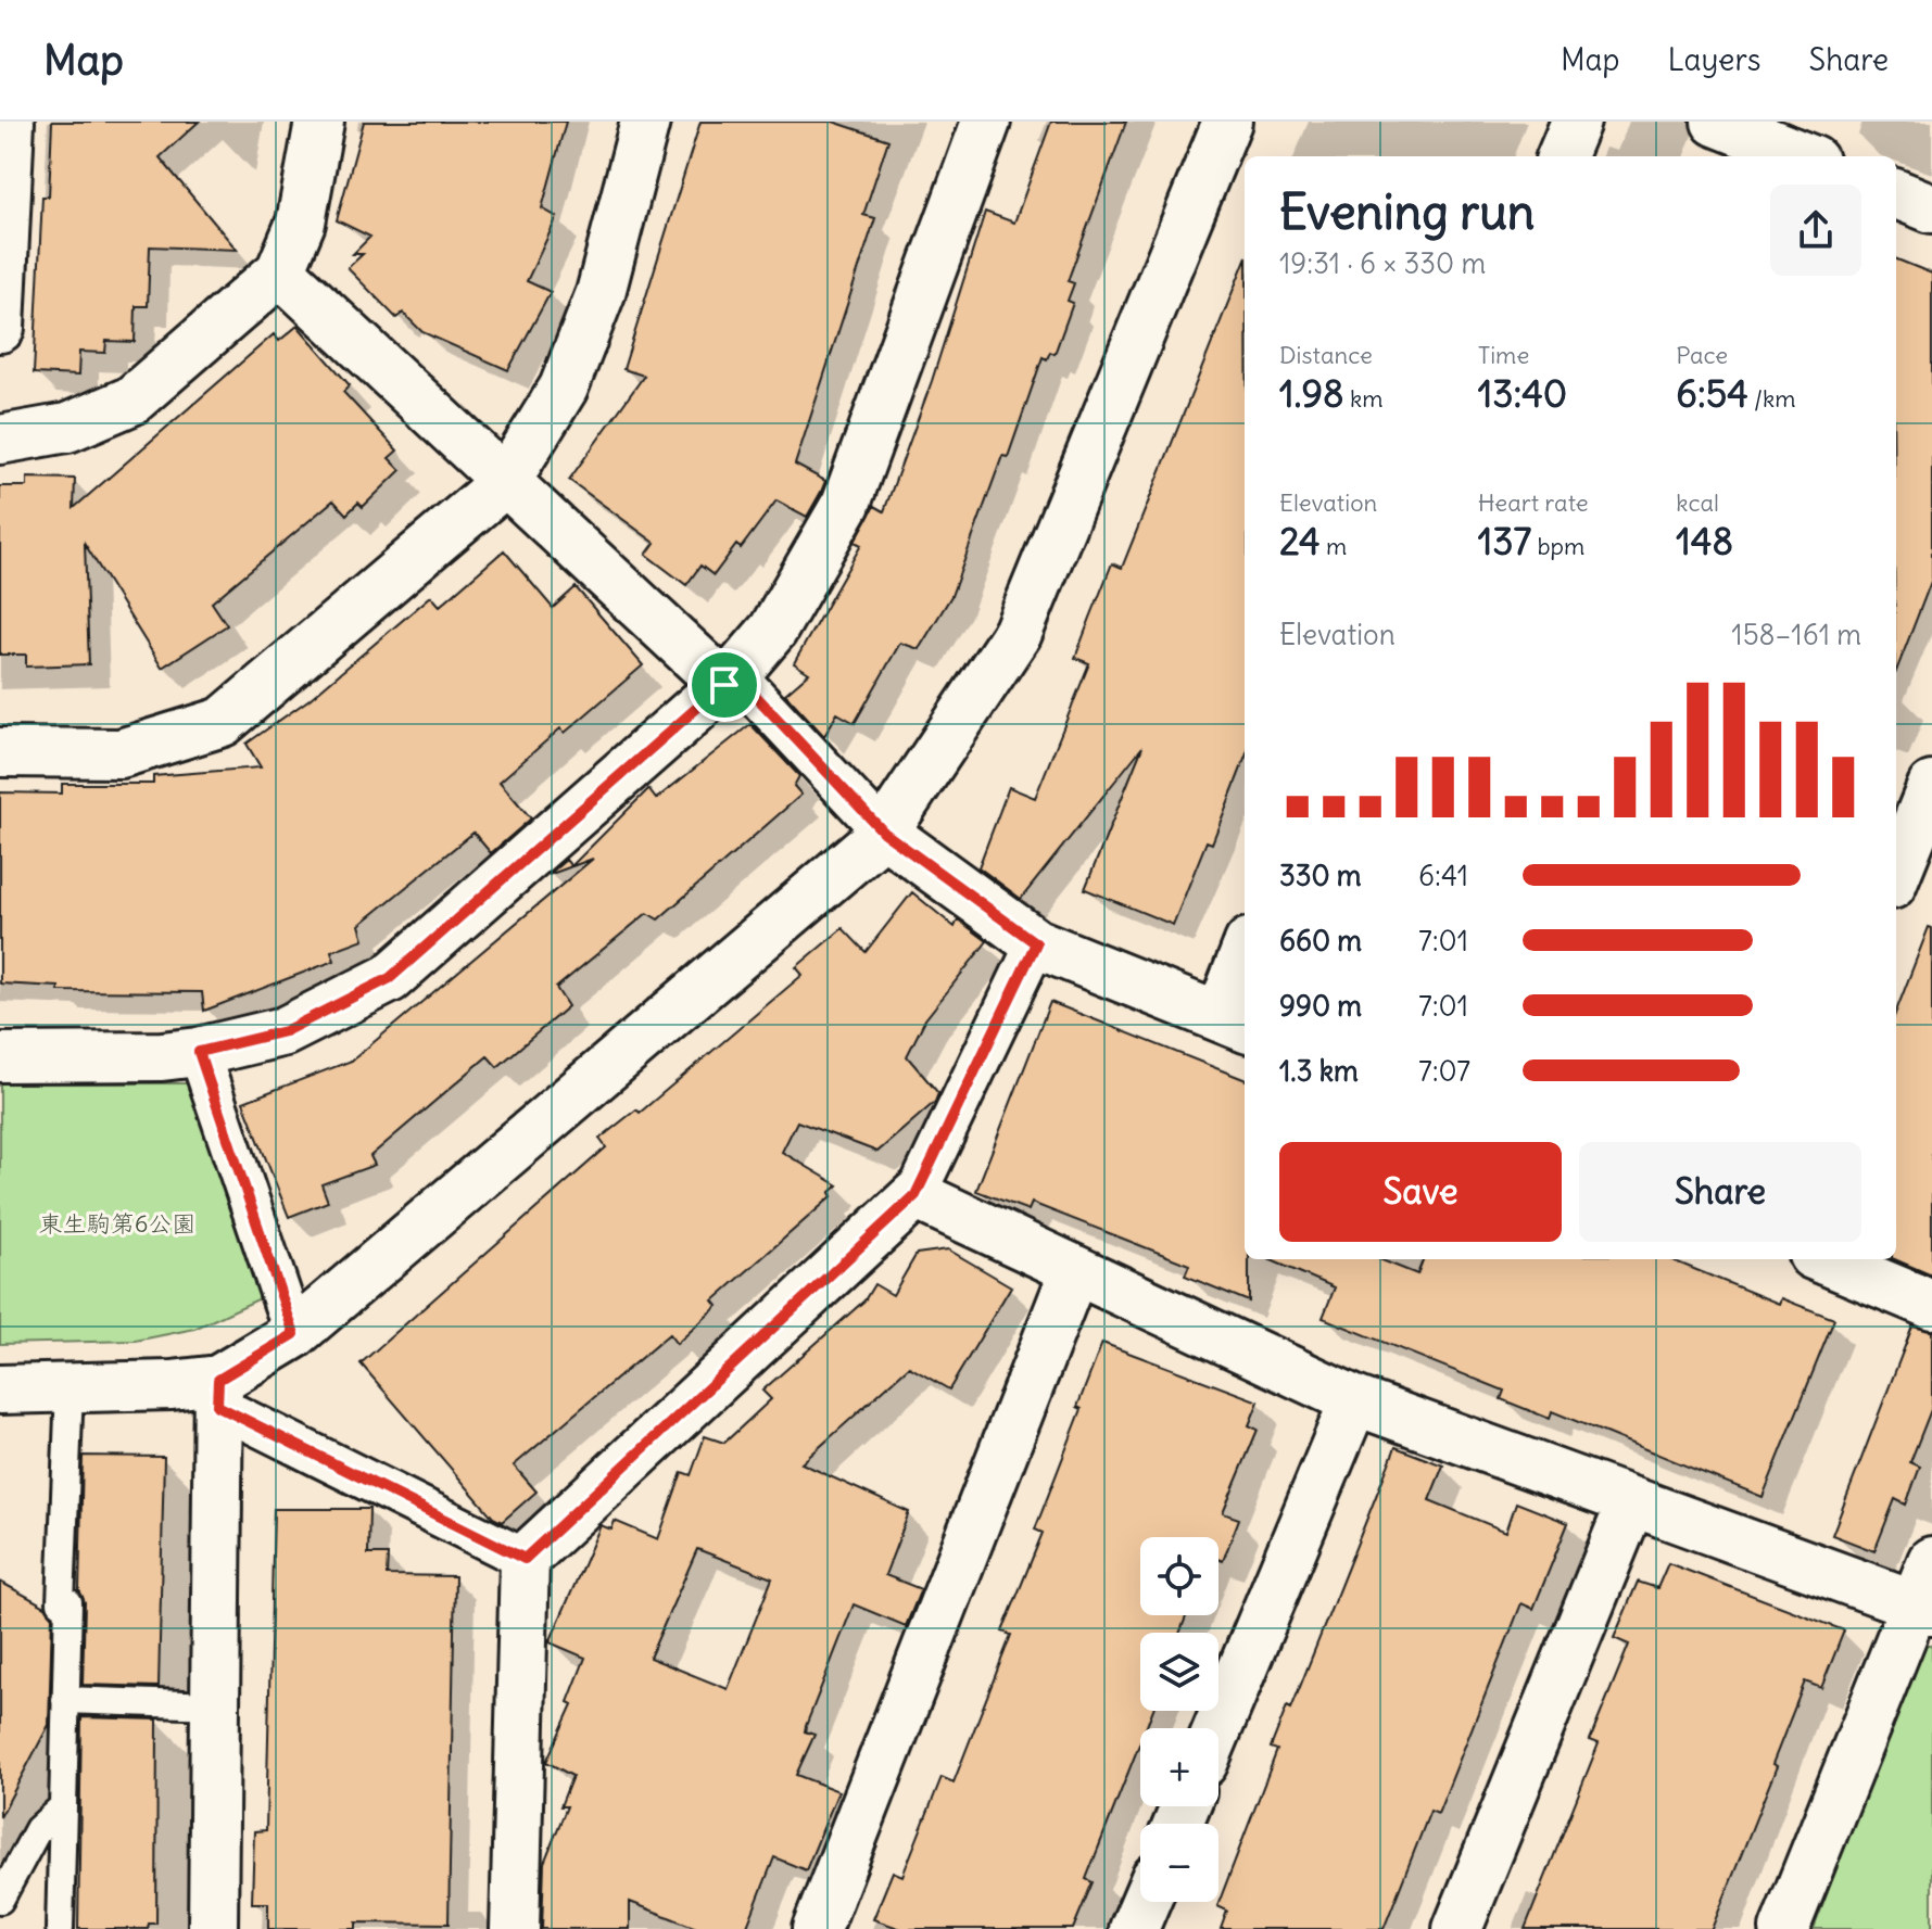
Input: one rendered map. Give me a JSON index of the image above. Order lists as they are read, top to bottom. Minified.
{"parks":["東生駒第6公園"],"page":{"header":"Map","nav":["Map","Layers","Share"],"heading":["Evening run","19:31 · 6 × 330 m"],"stats":[["Distance","1.98 km"],["Time","13:40"],["Pace","6:54 /km"],["Elevation","24 m"],["Heart rate","137 bpm"],["kcal","148"]],"chart":["Elevation","158–161 m"],"list":[{"name":"330 m","note":"6:41"},{"name":"660 m","note":"7:01"},{"name":"990 m","note":"7:01"},{"name":"1.3 km","note":"7:07"}],"buttons":["Save","Share"],"map_buttons":["+","−"]}}
